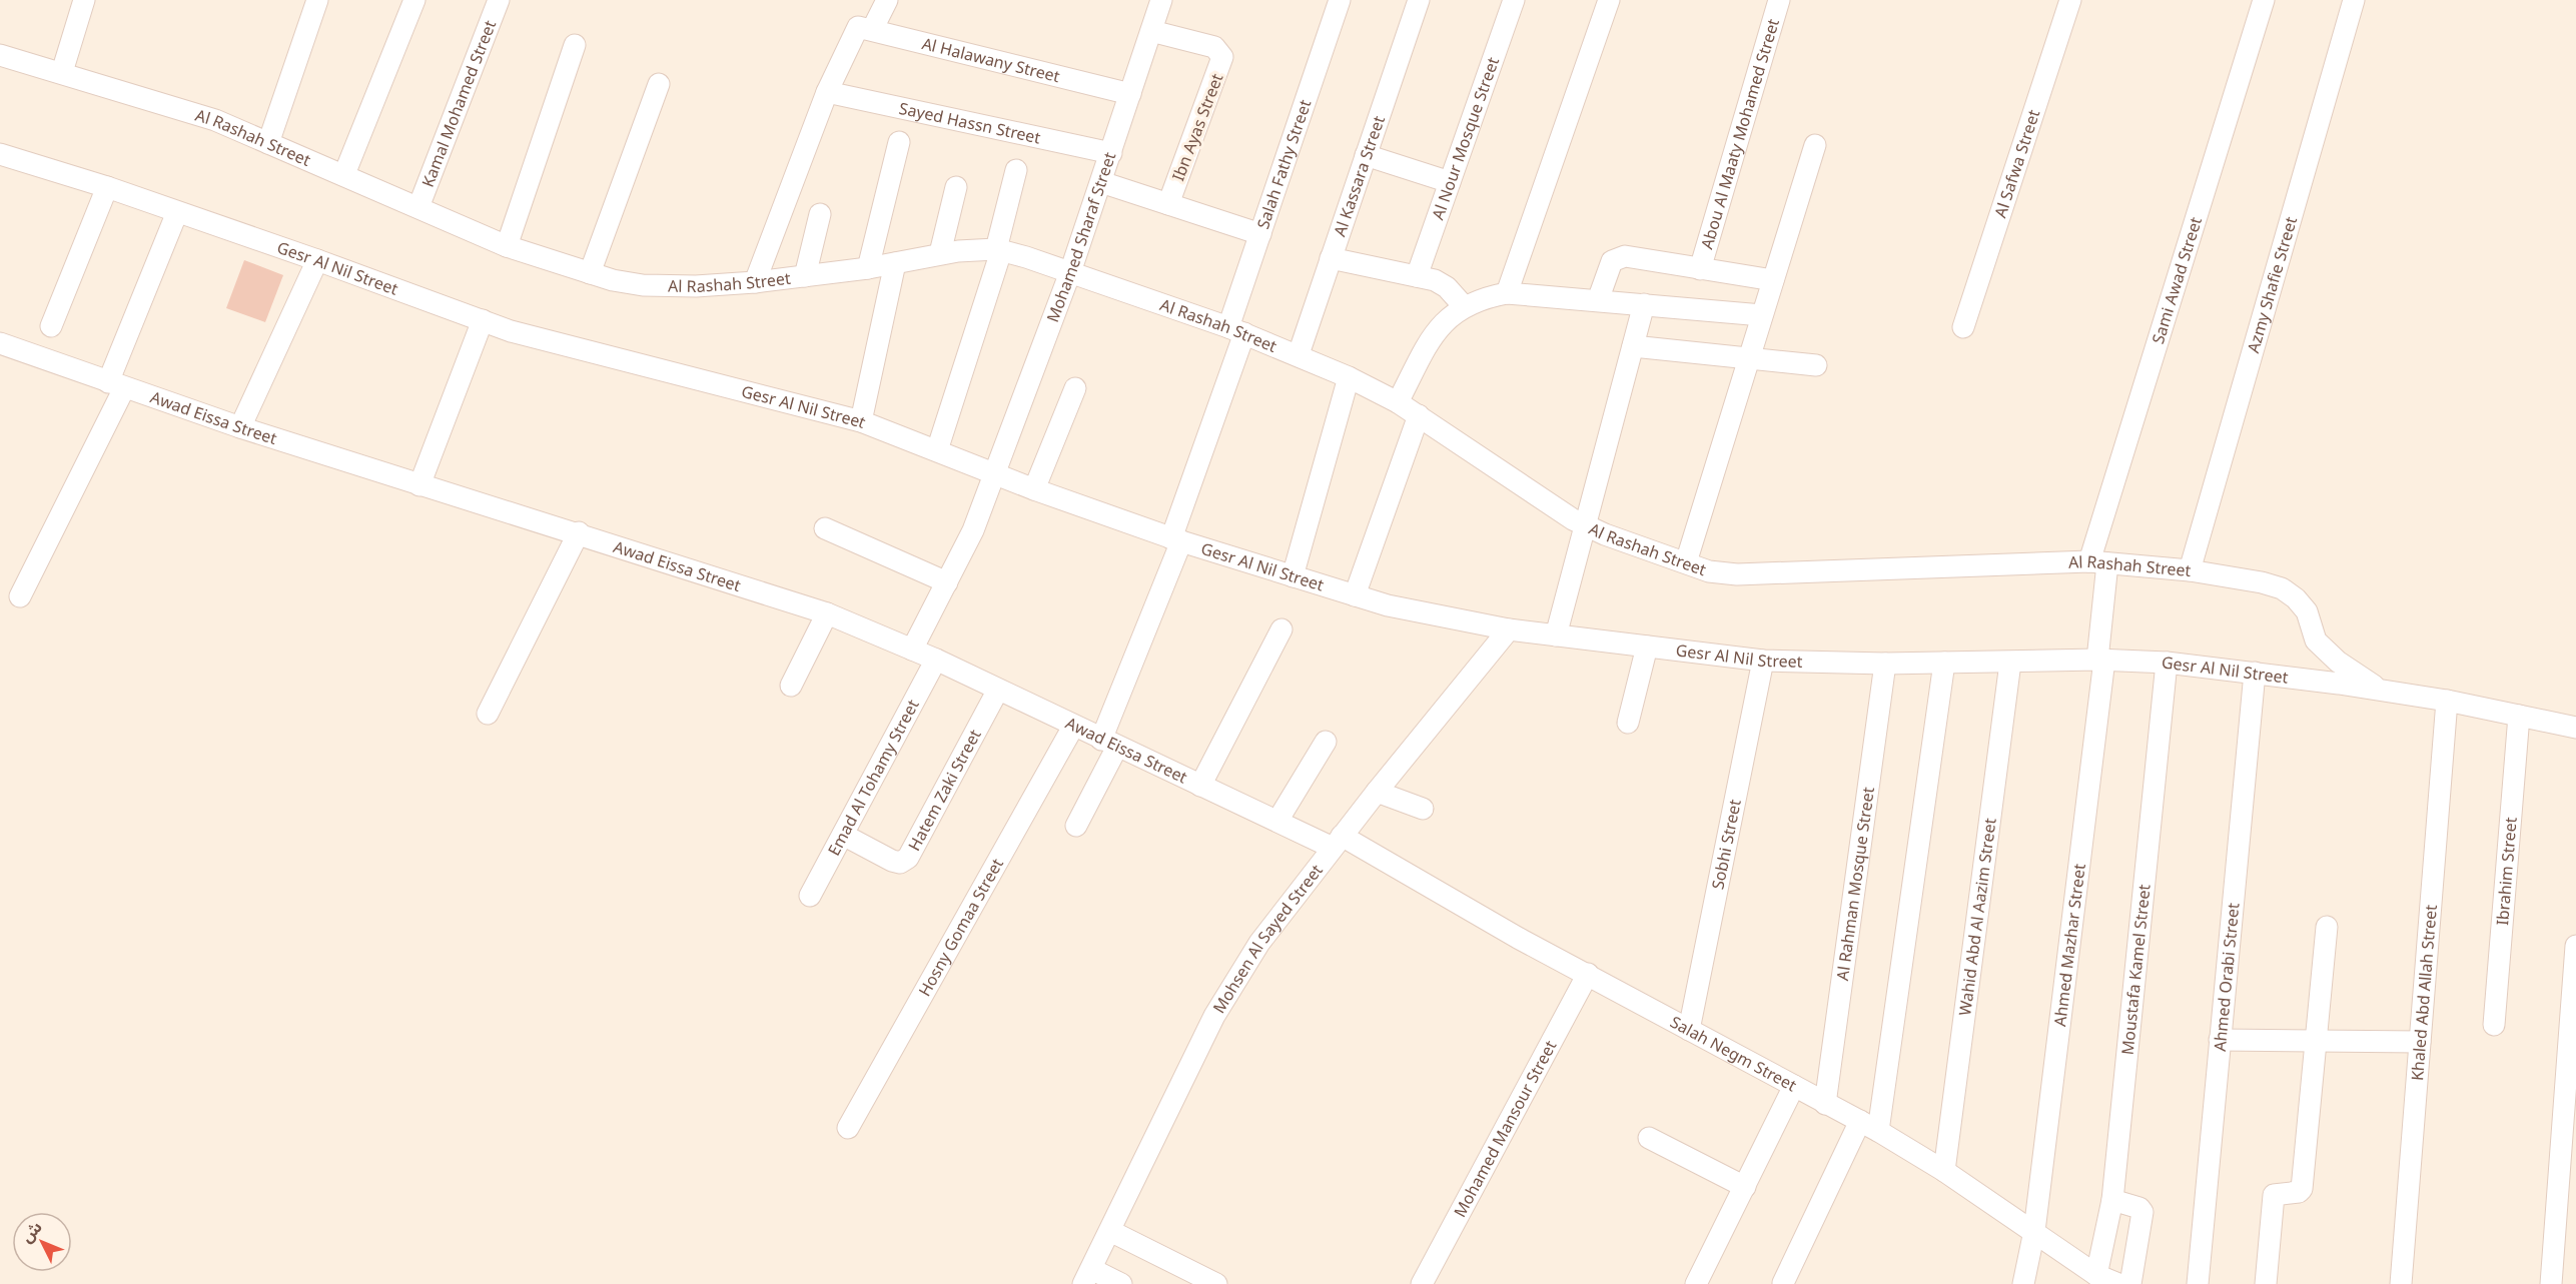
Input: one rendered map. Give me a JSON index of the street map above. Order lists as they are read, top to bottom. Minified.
{"streets":{"street":["Al Halawany Street","Kamal Mohamed Street","Sayed Hassn Street","Ibn Ayas Street","Abou Al Maaty Mohamed Street","Al Rashah Street","Al Nour Mosque Street","Salah Fathy Street","Al Safwa Street","Al Kassara Street","Mohamed Sharaf Street","Gesr Al Nil Street","Sami Awad Street","Azmy Shafie Street","Awad Eissa Street","Emad Al Tohamy Street","Hatem Zaki Street","Sobhi Street","Ibrahim Street","Al Rahman Mosque Street","Wahid Abd Al Aazim Street","Hosny Gomaa Street","Mohsen Al Sayed Street","Ahmed Mazhar Street","Moustafa Kamel Street","Ahmed Orabi Street","Khaled Abd Allah Street","Salah Negm Street","Mohamed Mansour Street"]},"crossings":[["Al Halawany Street","Mohamed Sharaf Street"],["Kamal Mohamed Street","Al Rashah Street"],["Sayed Hassn Street","Mohamed Sharaf Street"],["Ibn Ayas Street","Mohamed Sharaf Street"],["Al Rashah Street","Salah Fathy Street"],["Al Rashah Street","Al Kassara Street"],["Al Rashah Street","Mohamed Sharaf Street"],["Al Rashah Street","Gesr Al Nil Street"],["Al Rashah Street","Sami Awad Street"],["Al Rashah Street","Azmy Shafie Street"],["Salah Fathy Street","Gesr Al Nil Street"],["Salah Fathy Street","Awad Eissa Street"],["Mohamed Sharaf Street","Gesr Al Nil Street"],["Mohamed Sharaf Street","Awad Eissa Street"],["Gesr Al Nil Street","Sami Awad Street"],["Gesr Al Nil Street","Sobhi Street"],["Gesr Al Nil Street","Ibrahim Street"],["Gesr Al Nil Street","Al Rahman Mosque Street"],["Gesr Al Nil Street","Wahid Abd Al Aazim Street"],["Gesr Al Nil Street","Mohsen Al Sayed Street"],["Gesr Al Nil Street","Ahmed Mazhar Street"],["Gesr Al Nil Street","Moustafa Kamel Street"],["Gesr Al Nil Street","Ahmed Orabi Street"],["Gesr Al Nil Street","Khaled Abd Allah Street"],["Sami Awad Street","Ahmed Mazhar Street"],["Awad Eissa Street","Emad Al Tohamy Street"],["Awad Eissa Street","Hatem Zaki Street"],["Awad Eissa Street","Hosny Gomaa Street"],["Awad Eissa Street","Mohsen Al Sayed Street"],["Awad Eissa Street","Salah Negm Street"],["Emad Al Tohamy Street","Hatem Zaki Street"],["Sobhi Street","Salah Negm Street"],["Al Rahman Mosque Street","Salah Negm Street"],["Wahid Abd Al Aazim Street","Salah Negm Street"],["Mohsen Al Sayed Street","Salah Negm Street"],["Ahmed Mazhar Street","Salah Negm Street"],["Moustafa Kamel Street","Salah Negm Street"],["Salah Negm Street","Mohamed Mansour Street"]],"north":"top left"}
